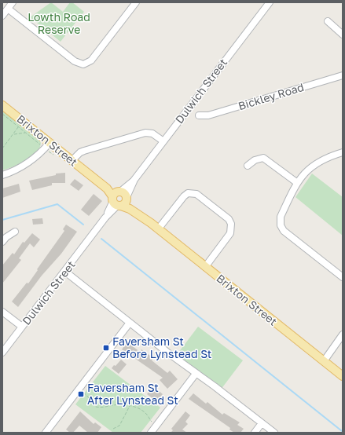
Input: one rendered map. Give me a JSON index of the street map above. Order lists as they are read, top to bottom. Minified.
{"streets":{"main road":["Brixton Street"],"street":["Dulwich Street","Bickley Road"]},"crossings":[["Dulwich Street","Brixton Street"]],"parks":["Lowth Road Reserve"],"places":{"transit":["Faversham St Before Lynstead St","Faversham St After Lynstead St"]}}
